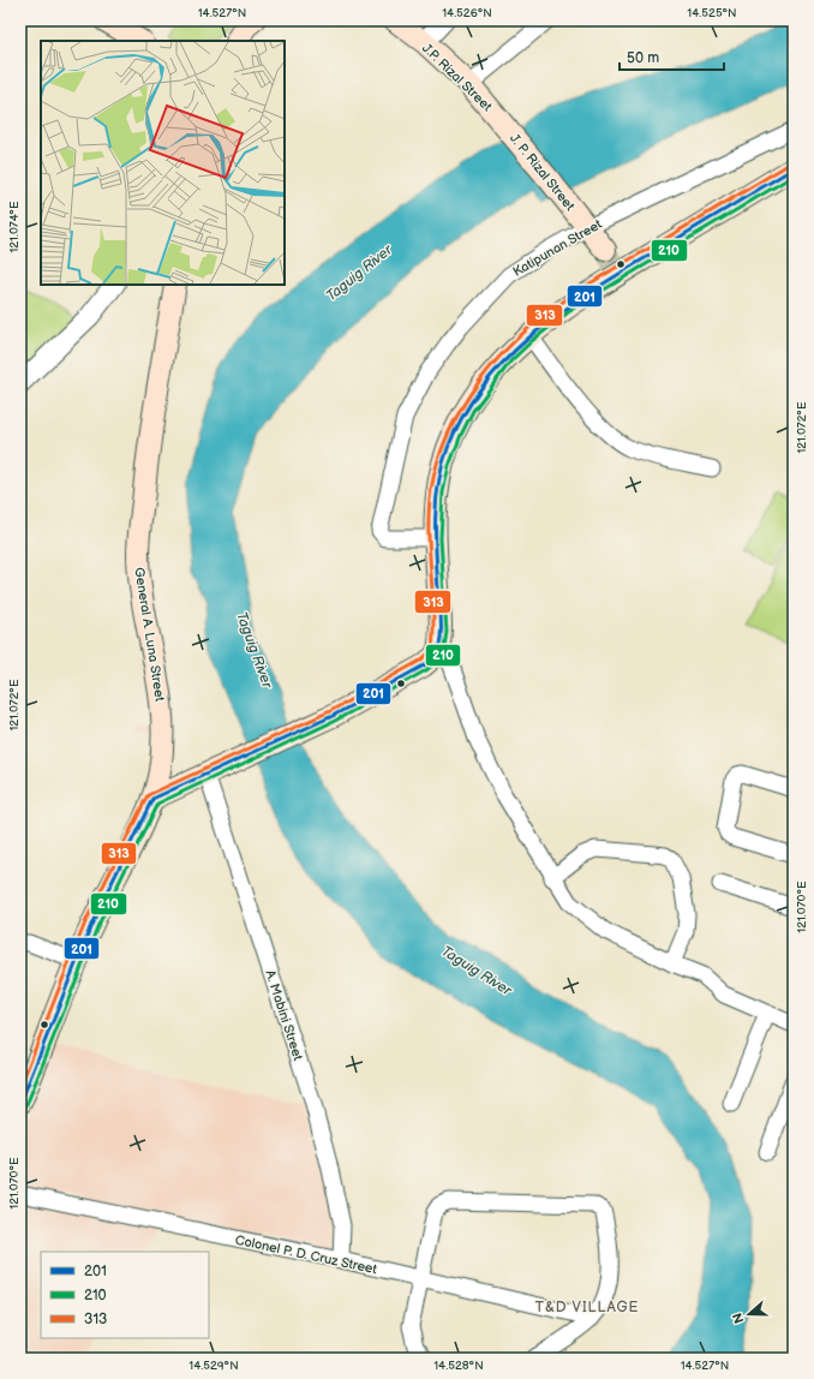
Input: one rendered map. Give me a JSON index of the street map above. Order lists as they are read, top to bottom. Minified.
{"streets":{"main road":["J.P. Rizal Street","J. P. Rizal Street","General A. Luna Street"],"street":["Katipunan Street","A. Mabini Street","Colonel P. D. Cruz Street"]},"crossings":[["J.P. Rizal Street","J. P. Rizal Street"],["J. P. Rizal Street","Katipunan Street"],["A. Mabini Street","Colonel P. D. Cruz Street"]],"districts":["T&D VILLAGE"],"water":["Taguig River"],"lines":["transit line 313","transit line 201","transit line 210"],"legend":["201","210","313"],"scale_bar":"50 m","north":"left","coordinates":["14.527°N","14.526°N","14.525°N","121.074°E","121.072°E","121.070°E","14.529°N","14.528°N"]}
